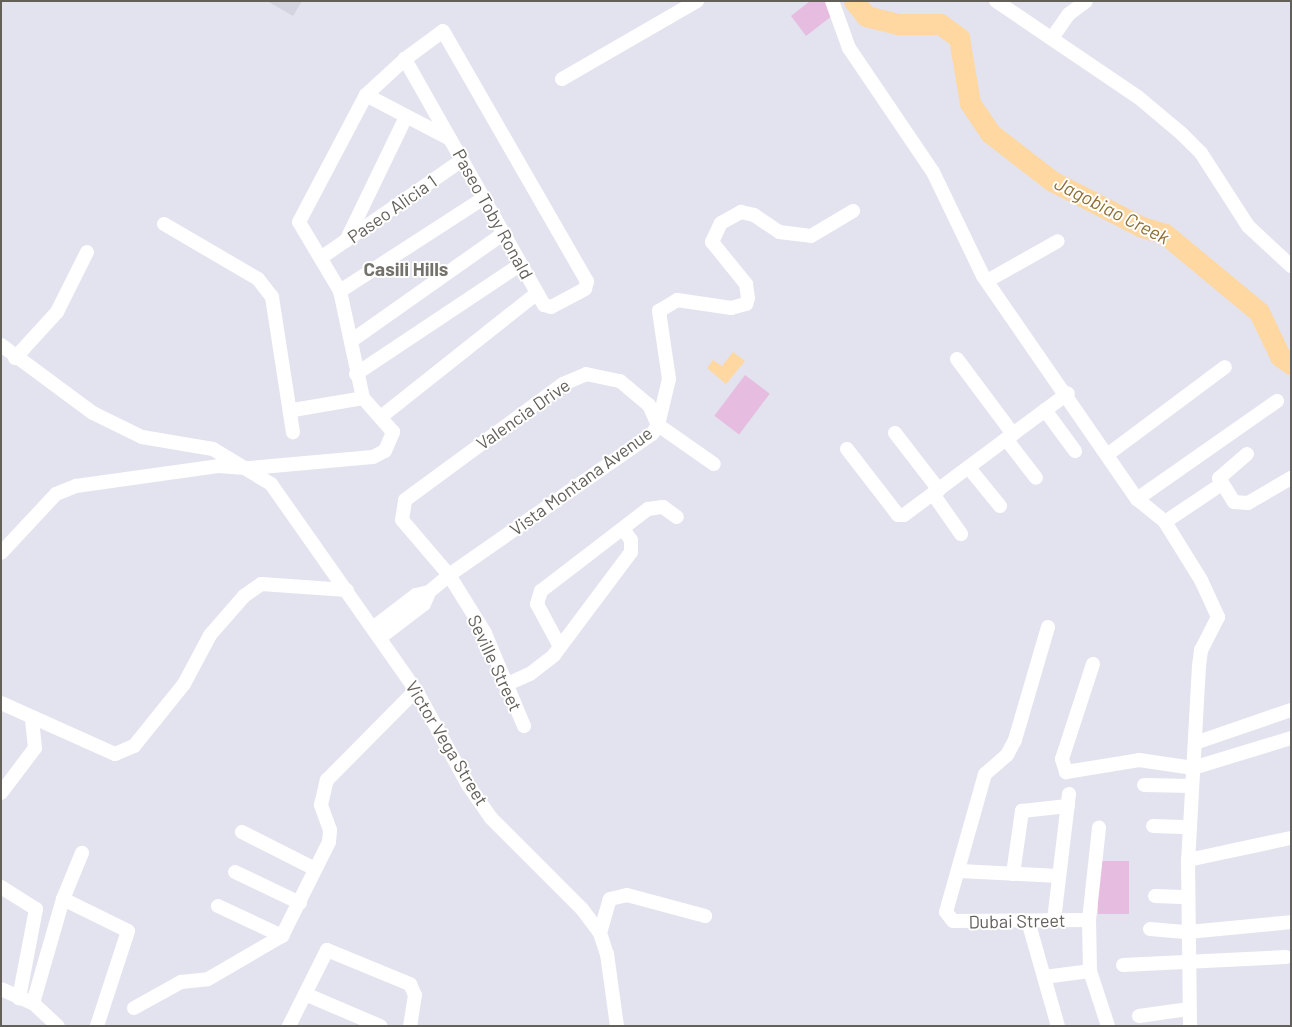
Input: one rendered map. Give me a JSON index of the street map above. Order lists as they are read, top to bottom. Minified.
{"streets":{"street":["Paseo Alicia 1","Paseo Toby Ronald","Valencia Drive","Vista Montana Avenue","Seville Street","Victor Vega Street","Dubai Street"]},"crossings":[["Paseo Alicia 1","Paseo Toby Ronald"],["Valencia Drive","Vista Montana Avenue"],["Valencia Drive","Seville Street"],["Vista Montana Avenue","Seville Street"],["Vista Montana Avenue","Victor Vega Street"]],"districts":["Casili Hills"],"water":["Jagobiao Creek"]}
